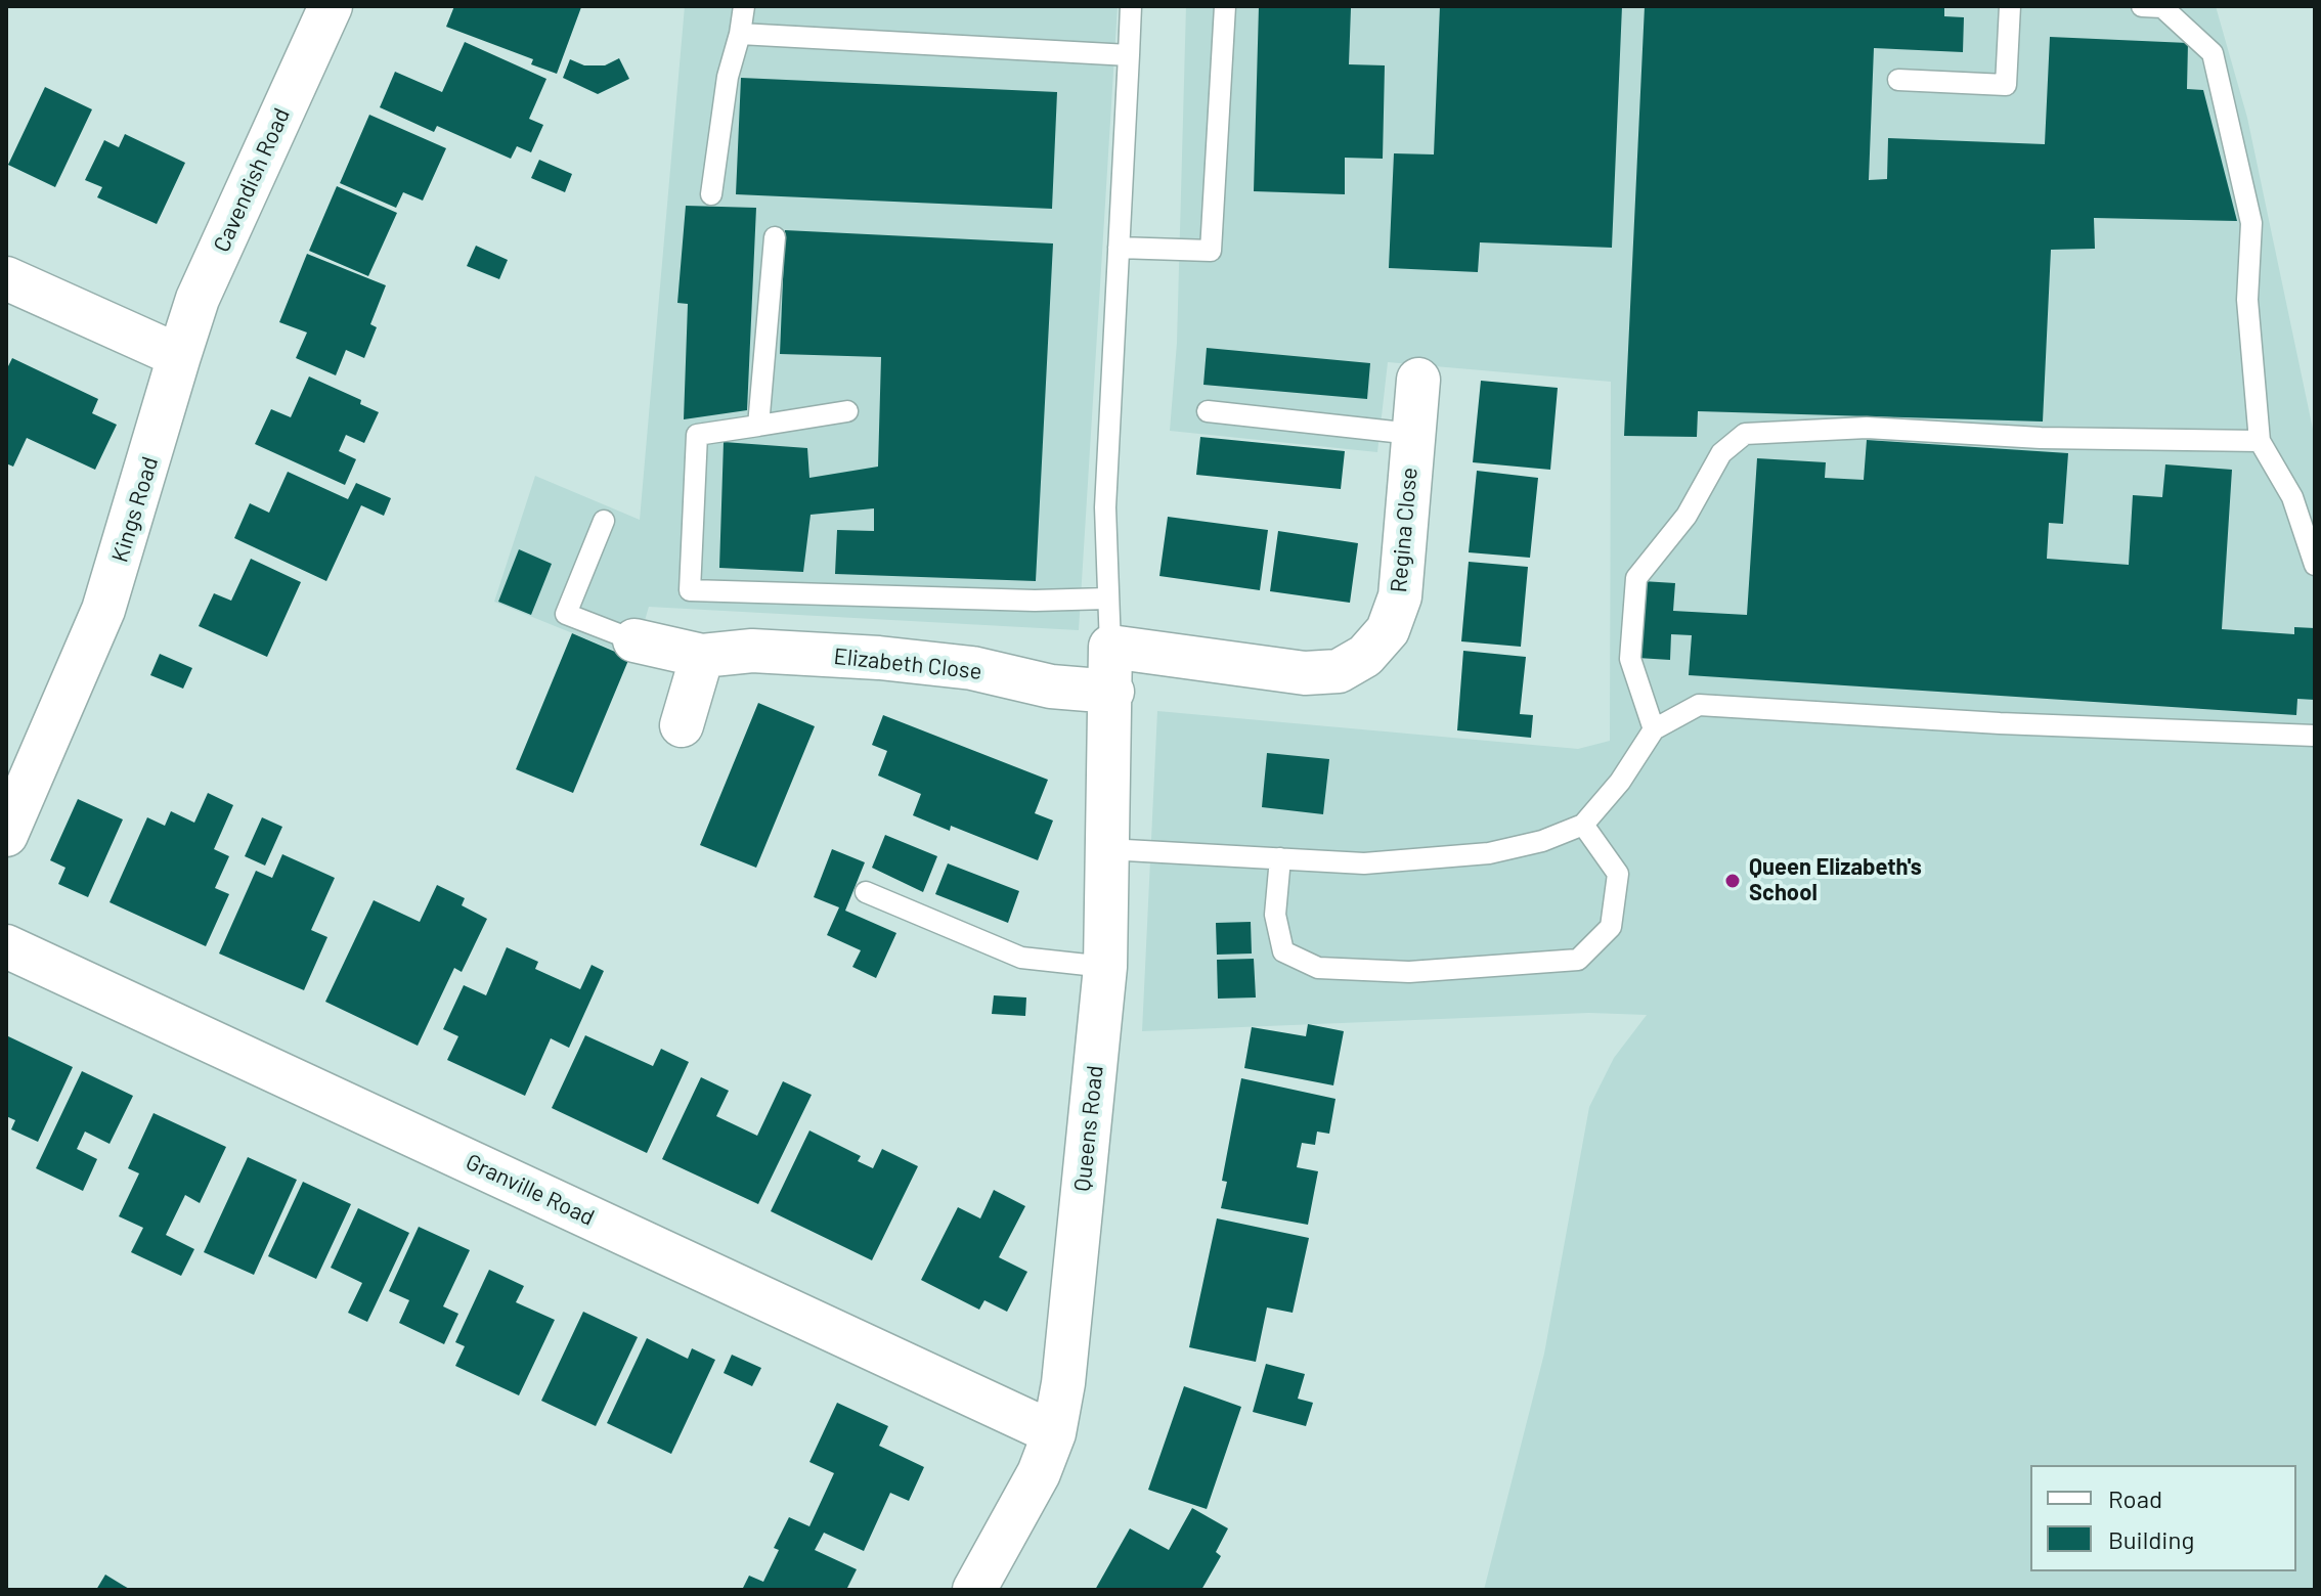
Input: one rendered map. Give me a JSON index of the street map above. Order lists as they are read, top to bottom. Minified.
{"streets":{"street":["Cavendish Road","Kings Road","Regina Close","Elizabeth Close","Queens Road","Granville Road"]},"crossings":[["Cavendish Road","Kings Road"],["Regina Close","Queens Road"],["Elizabeth Close","Queens Road"],["Queens Road","Granville Road"]],"places":["Queen Elizabeth's School"],"legend":["Road","Building"]}
